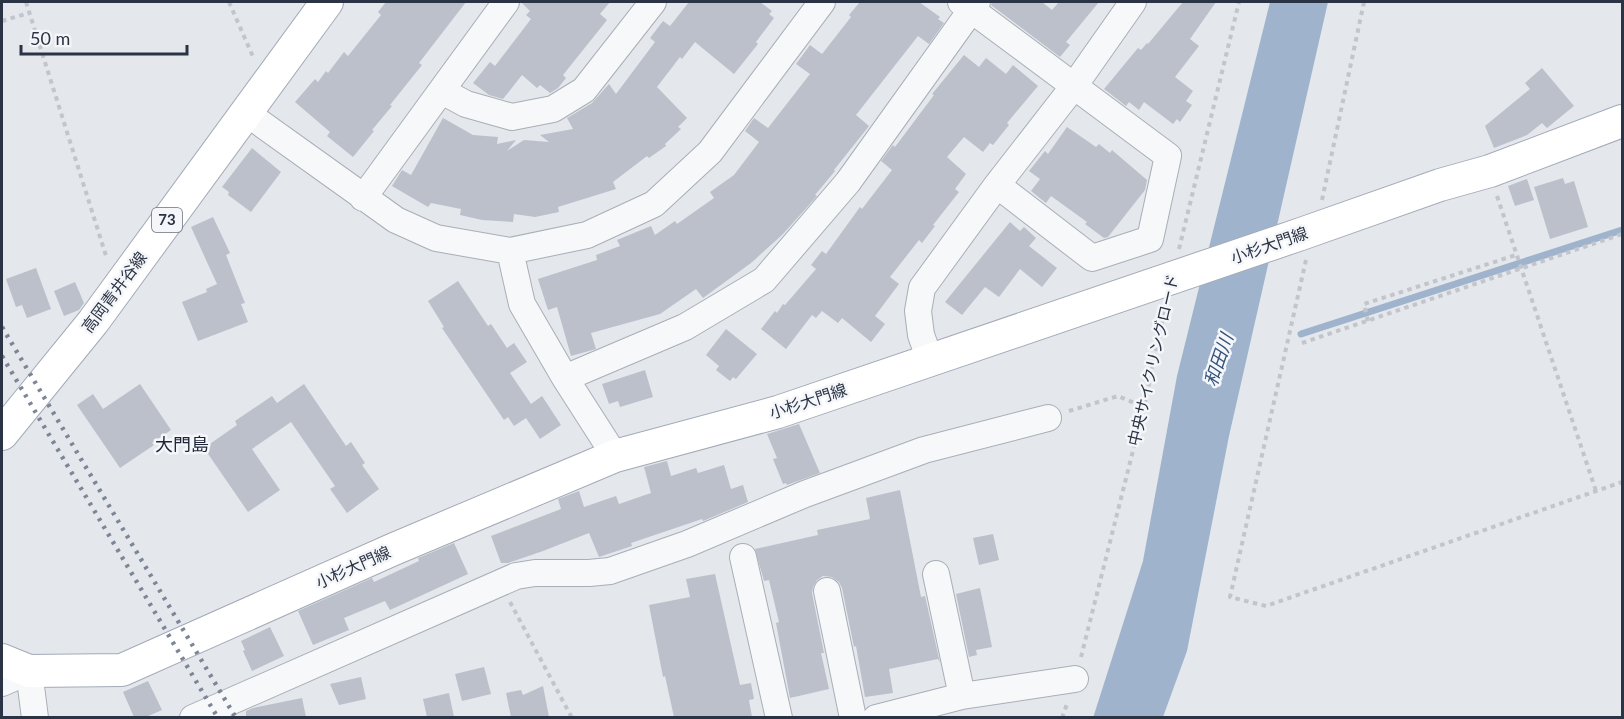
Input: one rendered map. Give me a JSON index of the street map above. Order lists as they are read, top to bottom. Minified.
{"streets":{"main road":["73","小杉大門線","高岡青井谷線"],"path":["中央サイクリングロード"]},"crossings":[["小杉大門線","中央サイクリングロード"]],"districts":["大門島"],"water":["和田川"],"scale_bar":"50 m"}
